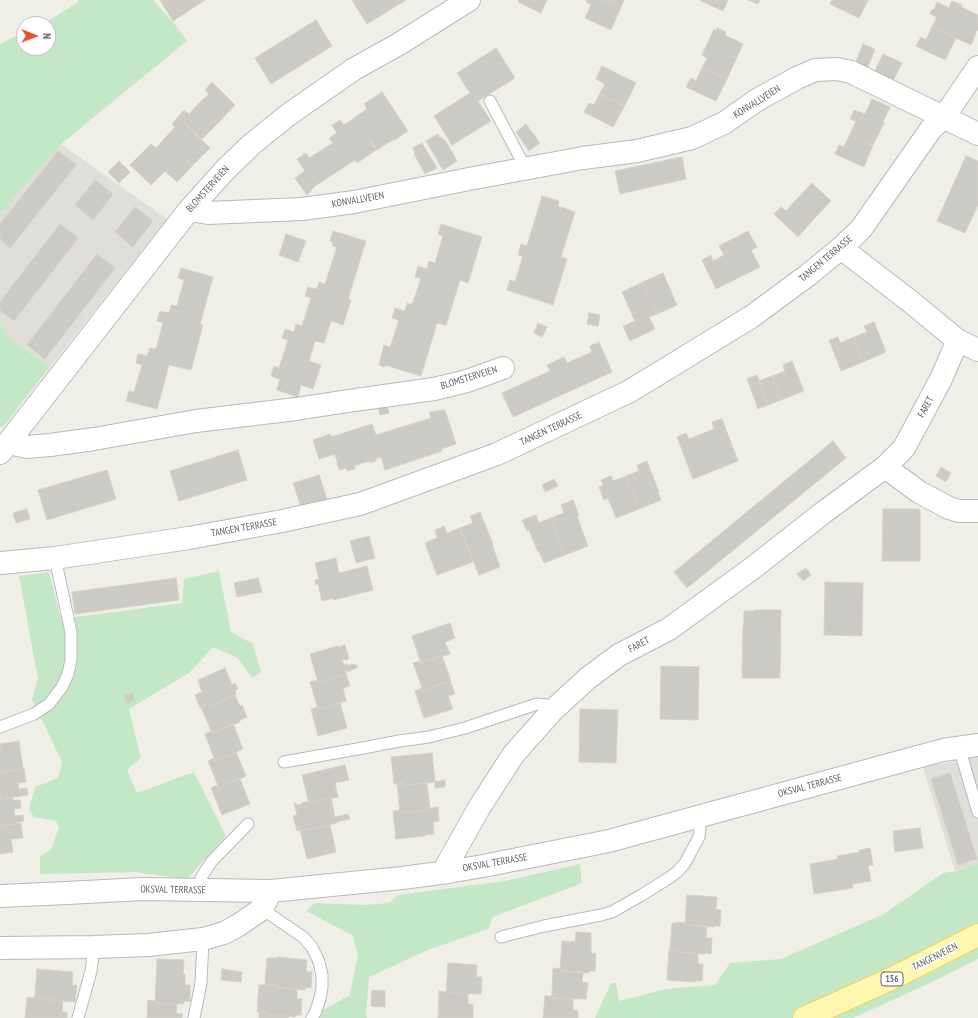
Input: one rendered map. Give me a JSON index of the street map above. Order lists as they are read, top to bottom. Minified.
{"streets":{"main road":["TANGENVEIEN","156"],"street":["KONVALLVEIEN","BLOMSTERVEIEN","TANGEN TERRASSE","FARET","OKSVAL TERRASSE"]},"crossings":[["KONVALLVEIEN","BLOMSTERVEIEN"],["KONVALLVEIEN","TANGEN TERRASSE"],["FARET","OKSVAL TERRASSE"]],"north":"right"}
